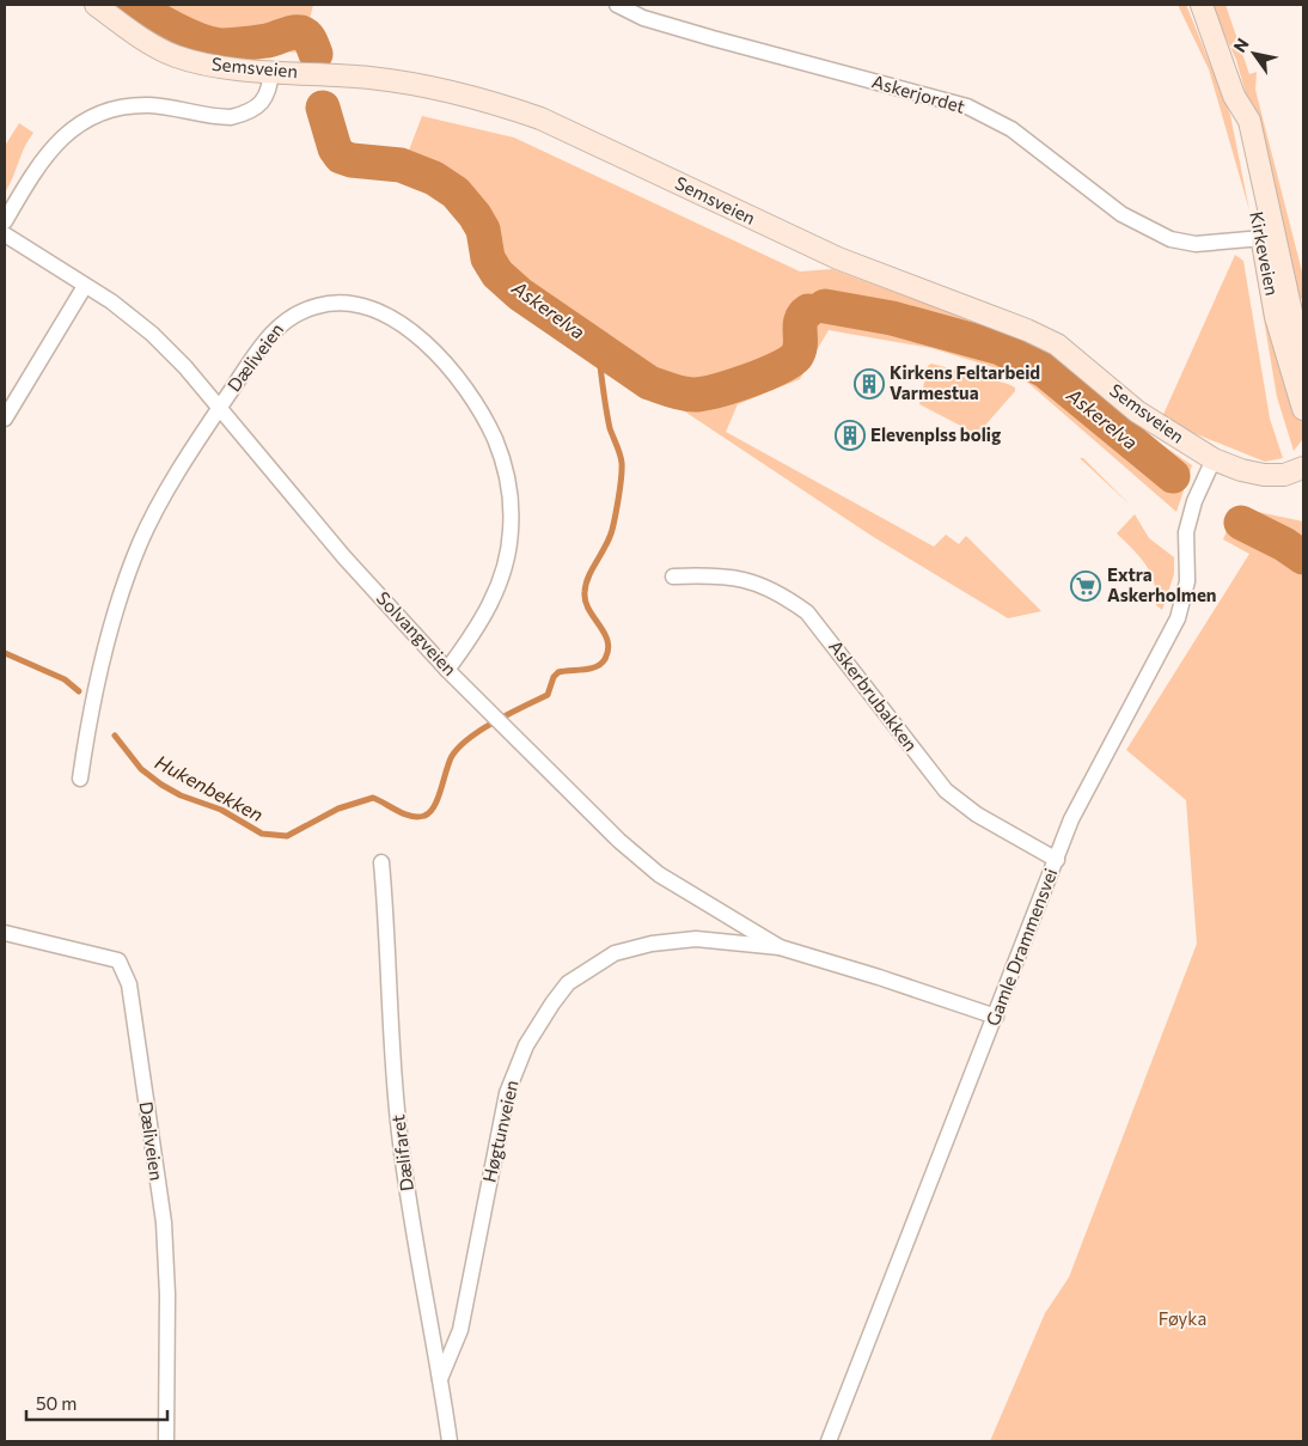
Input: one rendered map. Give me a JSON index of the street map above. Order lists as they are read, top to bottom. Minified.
{"streets":{"main road":["Semsveien","Kirkeveien"],"street":["Askerjordet","Dæliveien","Solvangveien","Askerbrubakken","Gamle Drammensvei","Høgtunveien","Dælifaret"]},"crossings":[["Semsveien","Gamle Drammensvei"],["Askerjordet","Kirkeveien"],["Dæliveien","Solvangveien"],["Solvangveien","Høgtunveien"],["Askerbrubakken","Gamle Drammensvei"],["Gamle Drammensvei","Høgtunveien"],["Høgtunveien","Dælifaret"]],"water":["Askerelva","Hukenbekken"],"parks":["Føyka"],"places":{"building":["Kirkens Feltarbeid Varmestua","Elevenplss bolig"],"supermarket":["Extra Askerholmen"]},"scale_bar":"50 m","north":"top left"}
